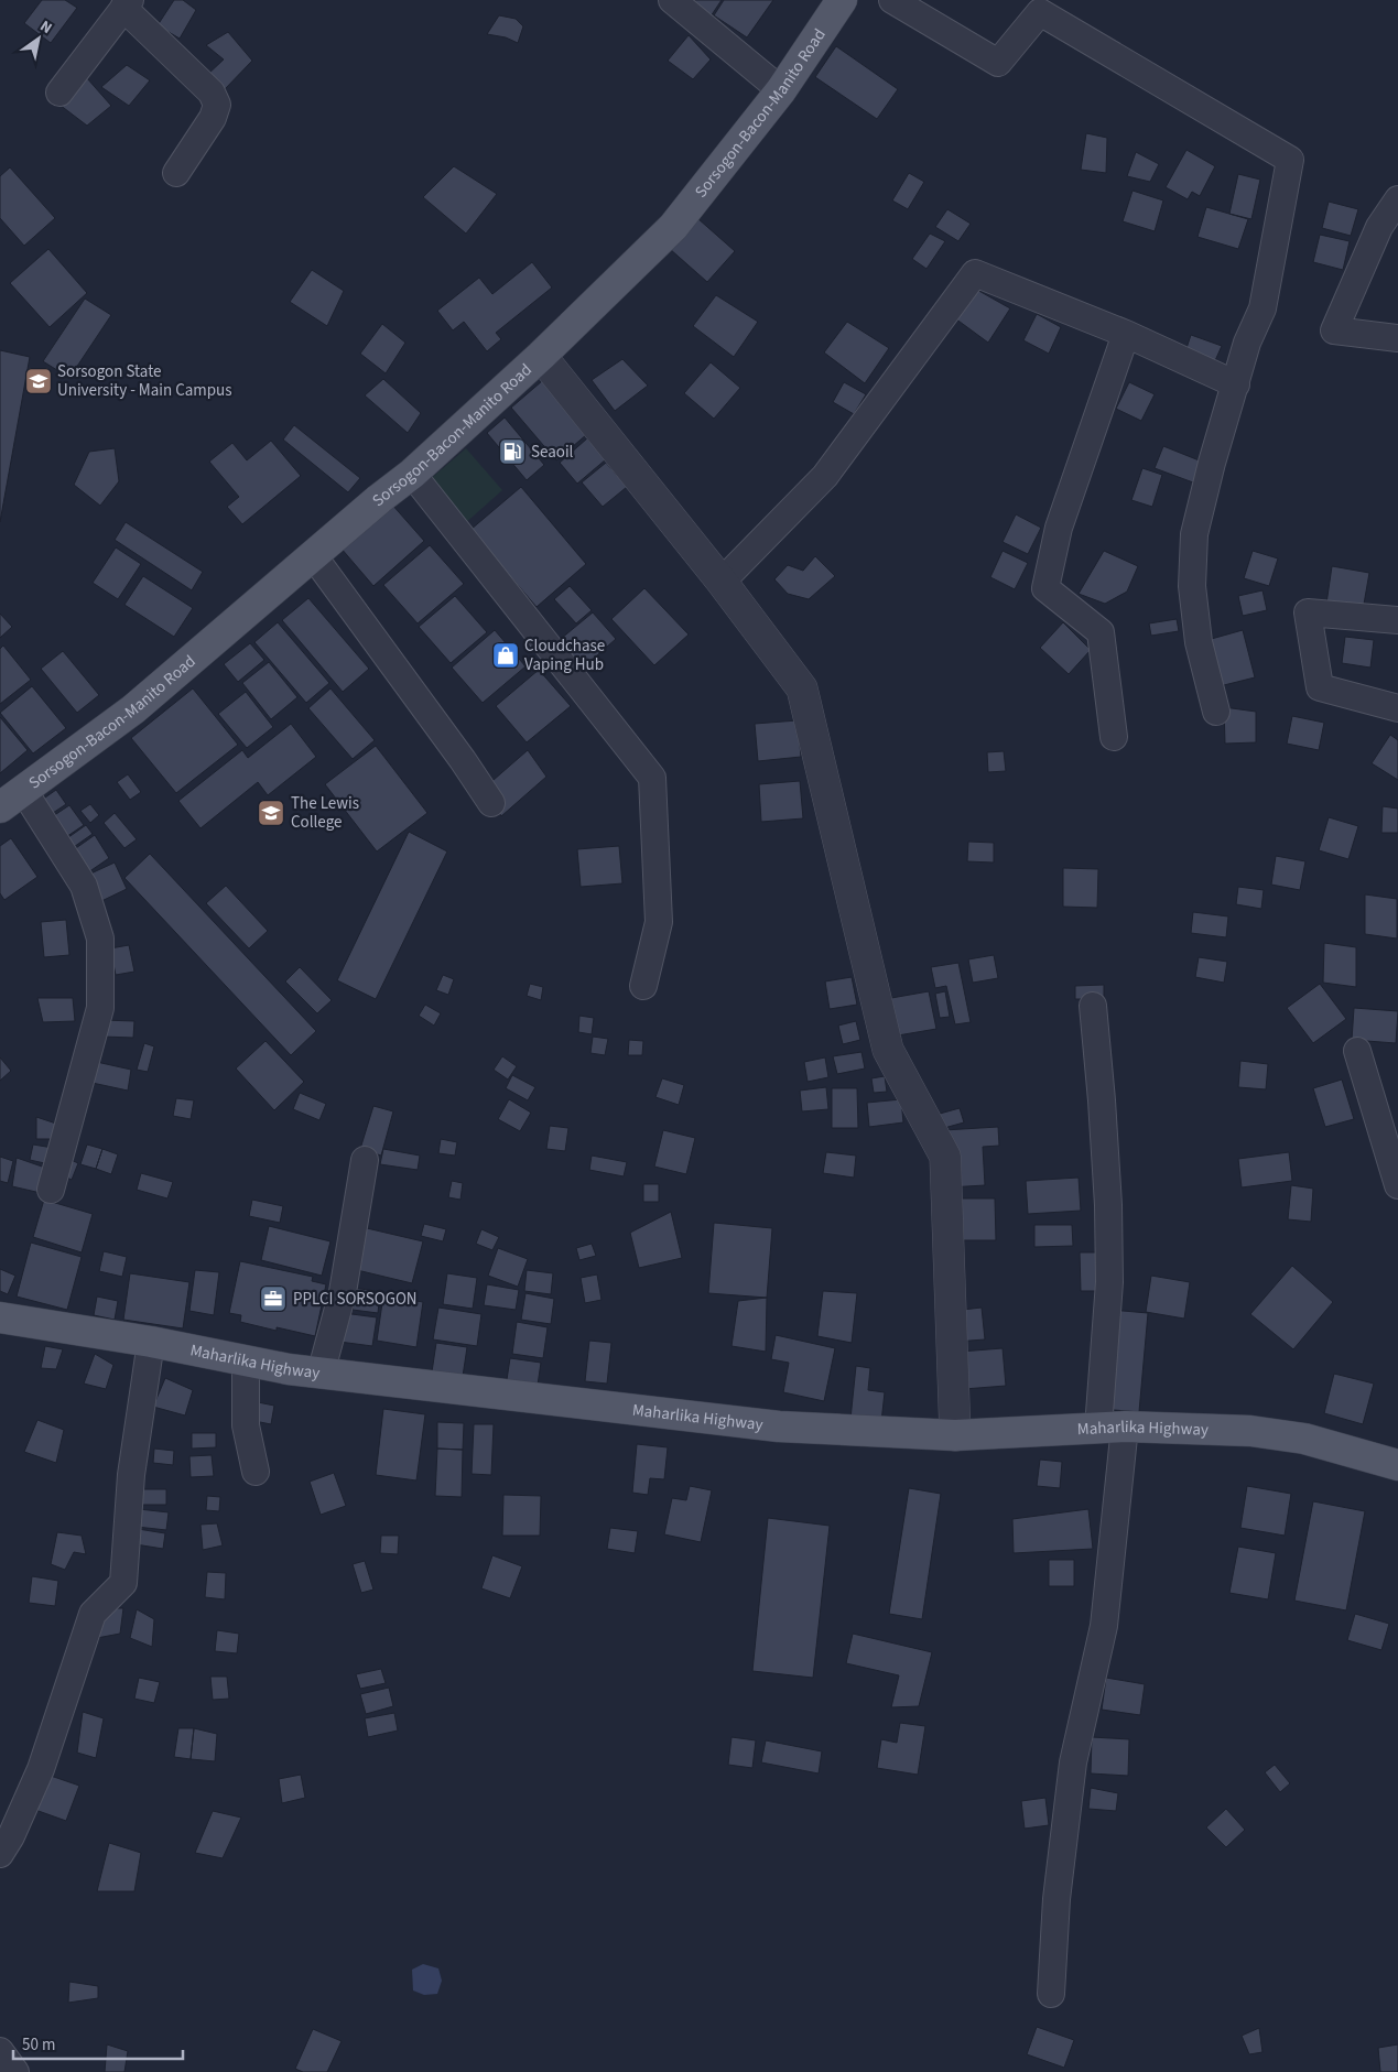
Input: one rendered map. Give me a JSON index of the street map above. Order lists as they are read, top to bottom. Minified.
{"streets":{"main road":["Sorsogon-Bacon-Manito Road","Maharlika Highway"]},"places":{"school or university":["Sorsogon State University - Main Campus","The Lewis College"],"fuel station":["Seaoil"],"shop":["Cloudchase Vaping Hub"],"office":["PPLCI SORSOGON"]},"scale_bar":"50 m","north":"top right"}
